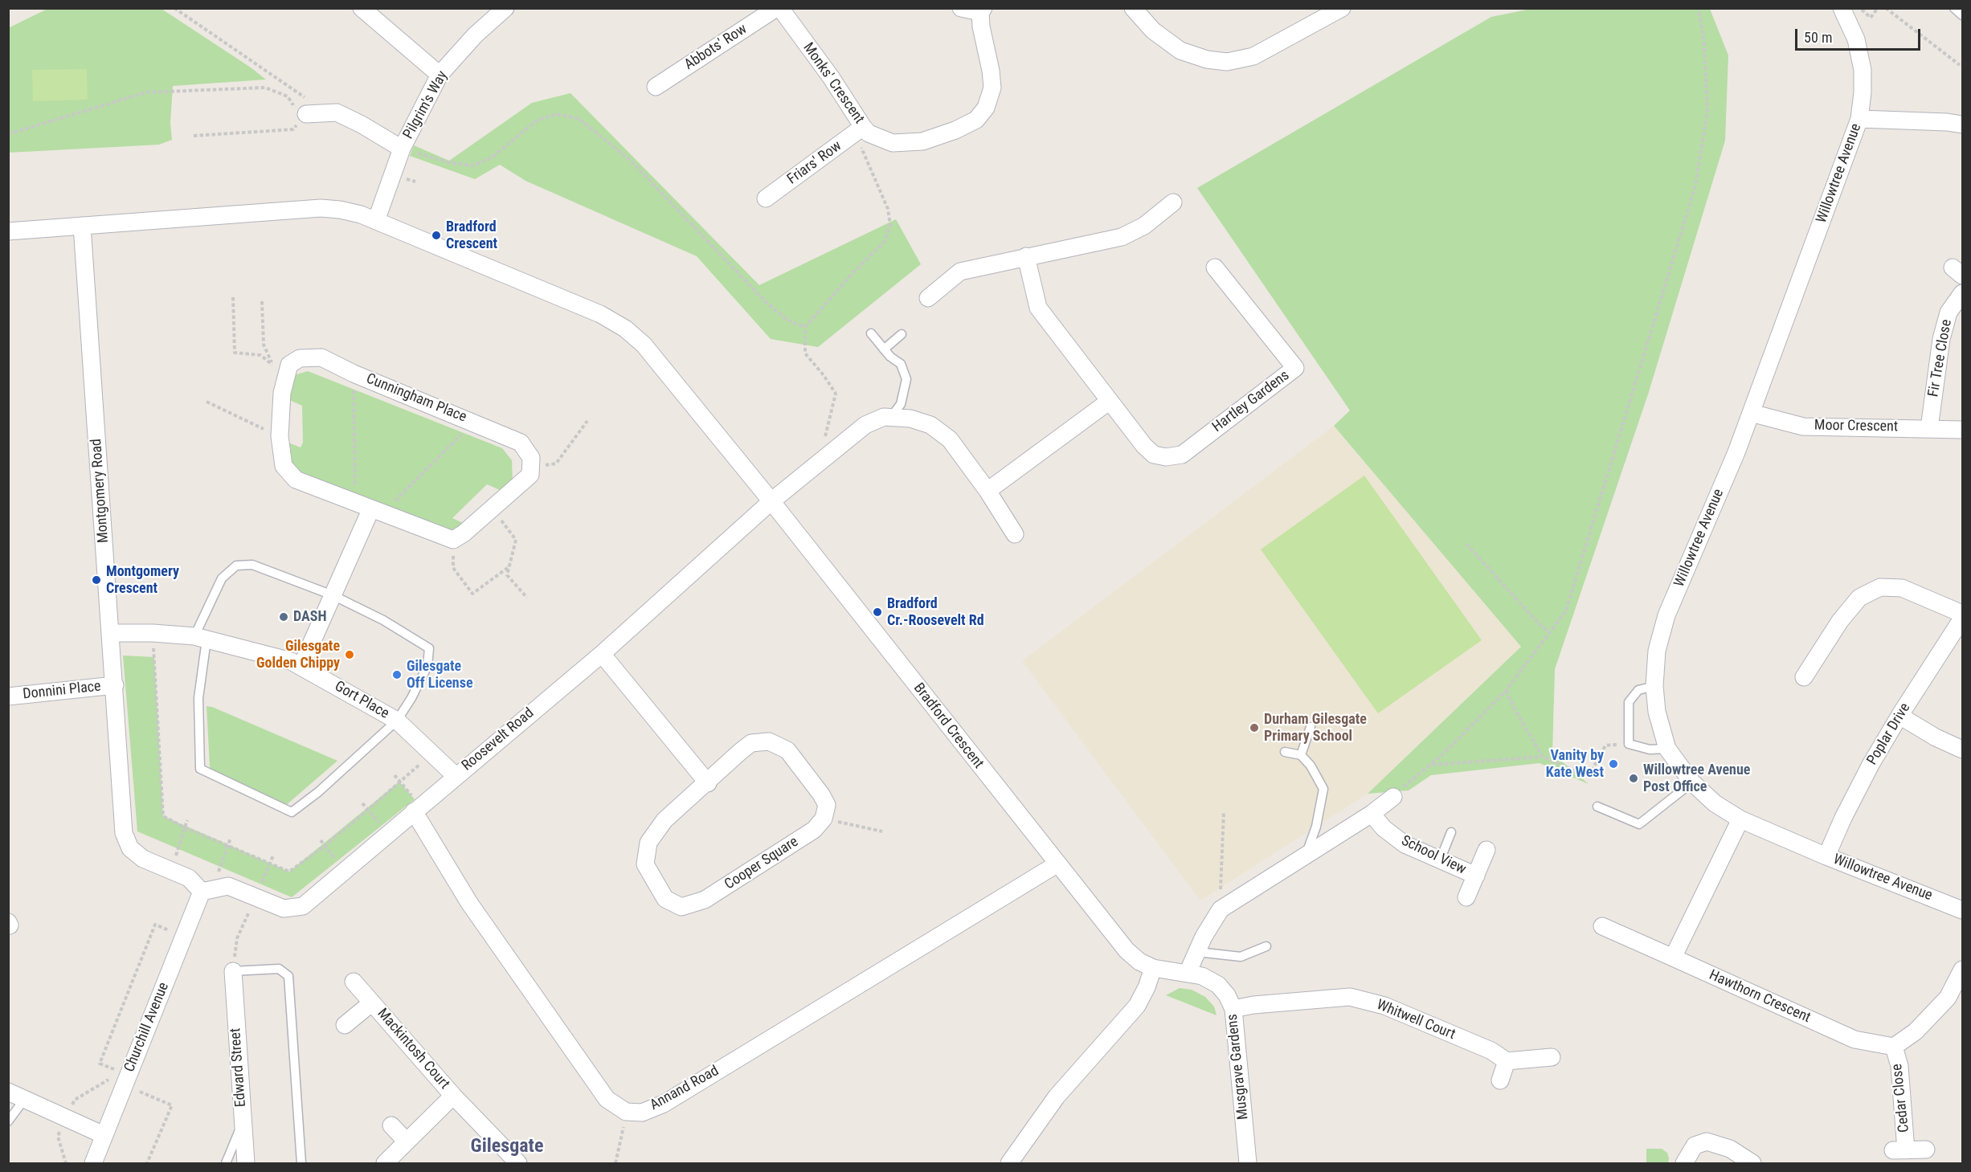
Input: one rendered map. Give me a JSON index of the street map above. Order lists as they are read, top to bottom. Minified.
{"streets":{"street":["Abbots' Row","Monks' Crescent","Pilgrim's Way","Friars' Row","Willowtree Avenue","Fir Tree Close","Cunningham Place","Hartley Gardens","Moor Crescent","Montgomery Road","Donnini Place","Gort Place","Bradford Crescent","Poplar Drive","Roosevelt Road","School View","Cooper Square","Hawthorn Crescent","Whitwell Court","Churchill Avenue","Mackintosh Court","Musgrave Gardens","Edward Street","Annand Road","Cedar Close"]},"crossings":[["Monks' Crescent","Friars' Row"],["Pilgrim's Way","Bradford Crescent"],["Willowtree Avenue","Moor Crescent"],["Willowtree Avenue","Poplar Drive"],["Fir Tree Close","Moor Crescent"],["Montgomery Road","Donnini Place"],["Montgomery Road","Gort Place"],["Montgomery Road","Bradford Crescent"],["Montgomery Road","Roosevelt Road"],["Montgomery Road","Churchill Avenue"],["Gort Place","Roosevelt Road"],["Bradford Crescent","Roosevelt Road"],["Bradford Crescent","Musgrave Gardens"],["Bradford Crescent","Annand Road"],["Roosevelt Road","Churchill Avenue"],["Hawthorn Crescent","Cedar Close"],["Whitwell Court","Musgrave Gardens"]],"districts":["Gilesgate"],"places":["Bradford Crescent","Montgomery Crescent","Bradford Cr.-Roosevelt Rd","DASH","Gilesgate Golden Chippy","Gilesgate Off License","Durham Gilesgate Primary School","Vanity by Kate West","Willowtree Avenue Post Office"],"scale_bar":"50 m"}
